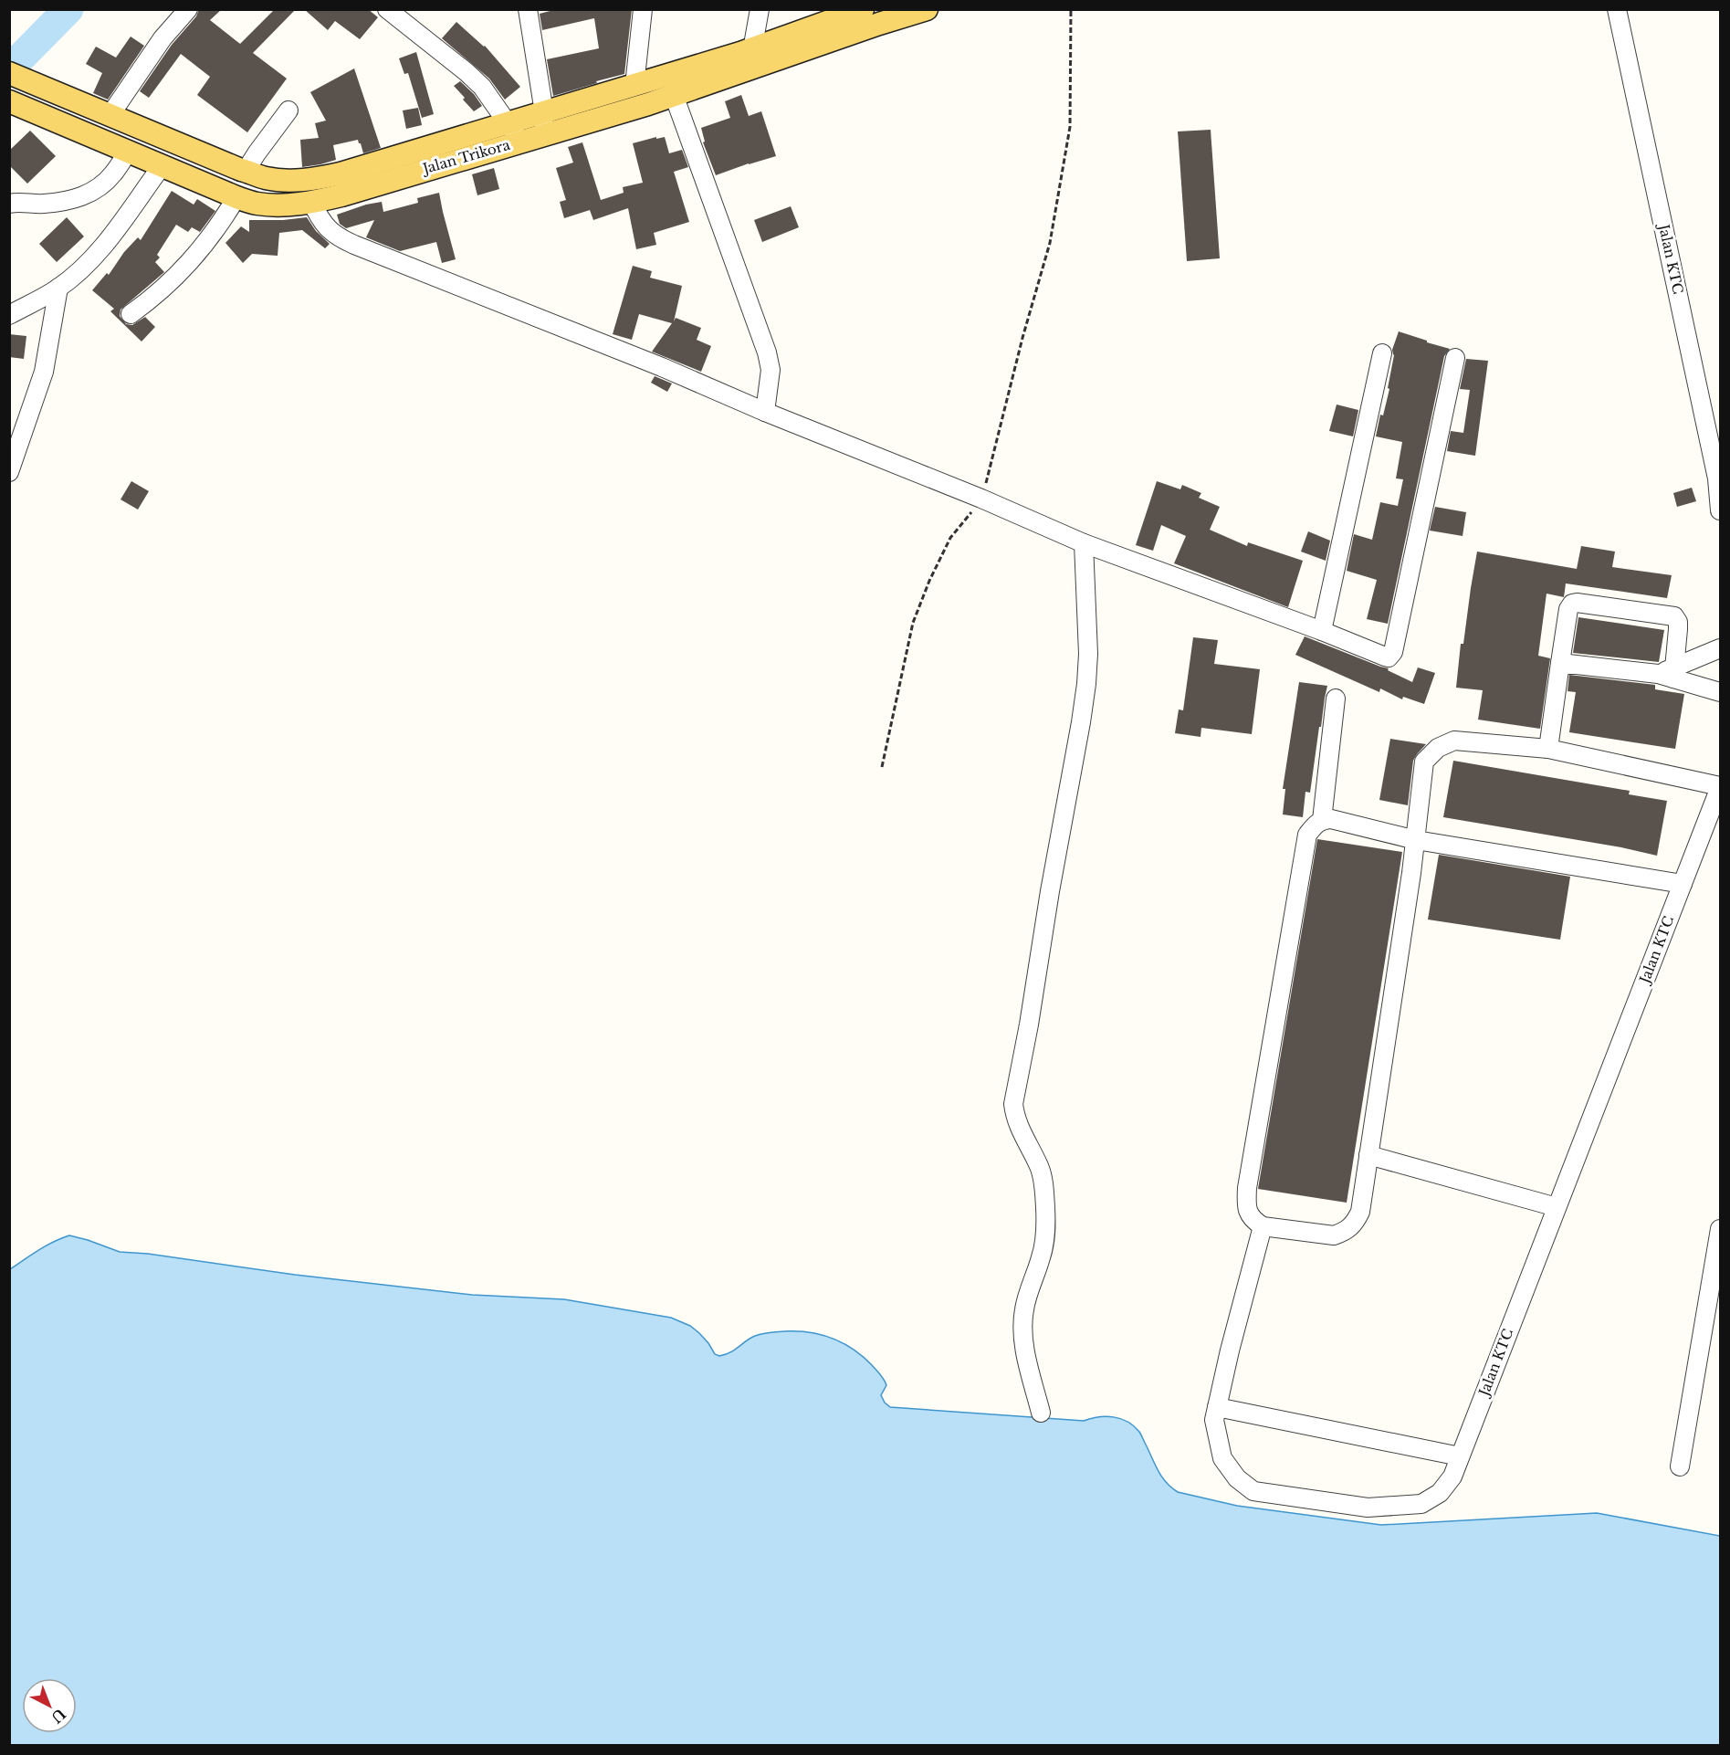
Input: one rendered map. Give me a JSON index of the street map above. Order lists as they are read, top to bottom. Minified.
{"streets":{"main road":["Jalan Trikora"],"street":["Jalan KTC"]},"north":"bottom right"}
